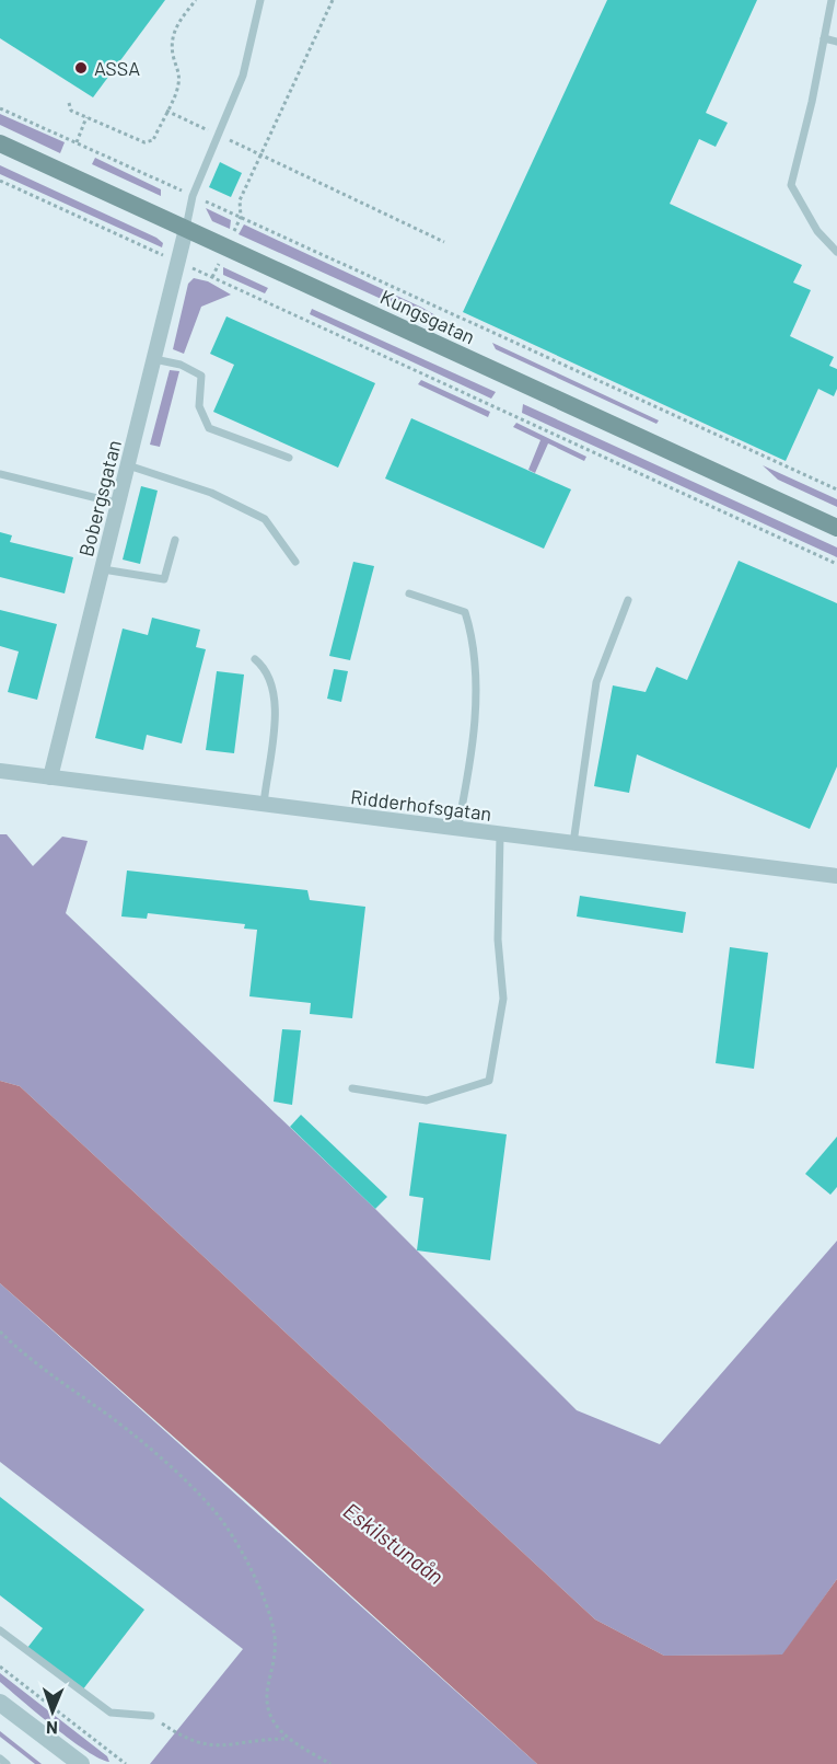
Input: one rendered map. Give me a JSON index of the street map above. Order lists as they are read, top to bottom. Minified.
{"streets":{"main road":["Kungsgatan"],"street":["Bobergsgatan","Ridderhofsgatan"]},"crossings":[["Kungsgatan","Bobergsgatan"],["Bobergsgatan","Ridderhofsgatan"]],"water":["Eskilstunaån"],"places":["ASSA"],"north":"bottom"}
